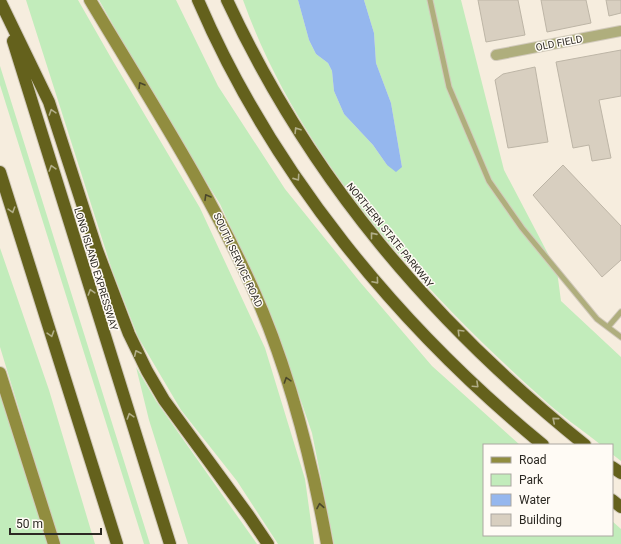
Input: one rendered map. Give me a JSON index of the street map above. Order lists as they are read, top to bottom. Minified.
{"streets":{"highway":["NORTHERN STATE PARKWAY","LONG ISLAND EXPRESSWAY"],"main road":["SOUTH SERVICE ROAD"],"street":["OLD FIELD"]},"one_way":["SOUTH SERVICE ROAD"],"legend":["Road","Park","Water","Building"],"scale_bar":"50 m"}
